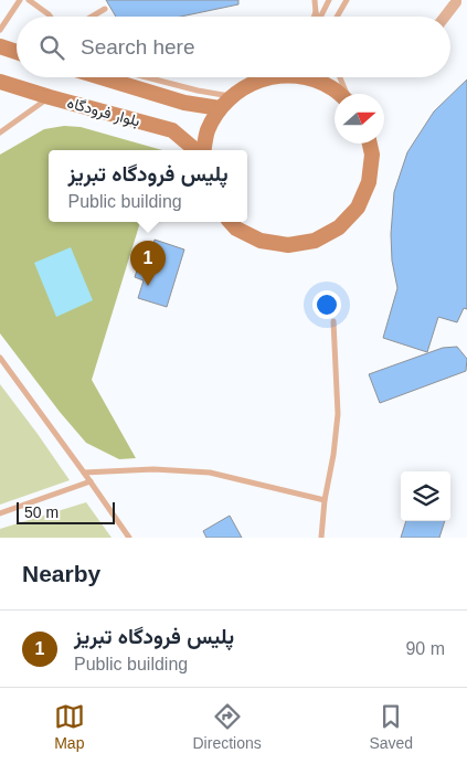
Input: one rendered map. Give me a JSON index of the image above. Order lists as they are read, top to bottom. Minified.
{"streets":{"street":["بلوار فرودگاه"]},"scale_bar":"50 m","north":"right","page":{"search":"Search here","popup":["پلیس فرودگاه تبریز","Public building"],"pins":"1","scale":"50 m","heading":"Nearby","list":[{"mark":"1","name":"پلیس فرودگاه تبریز","note":"Public building","value":"90 m"}],"nav":["Map","Directions","Saved"]}}
